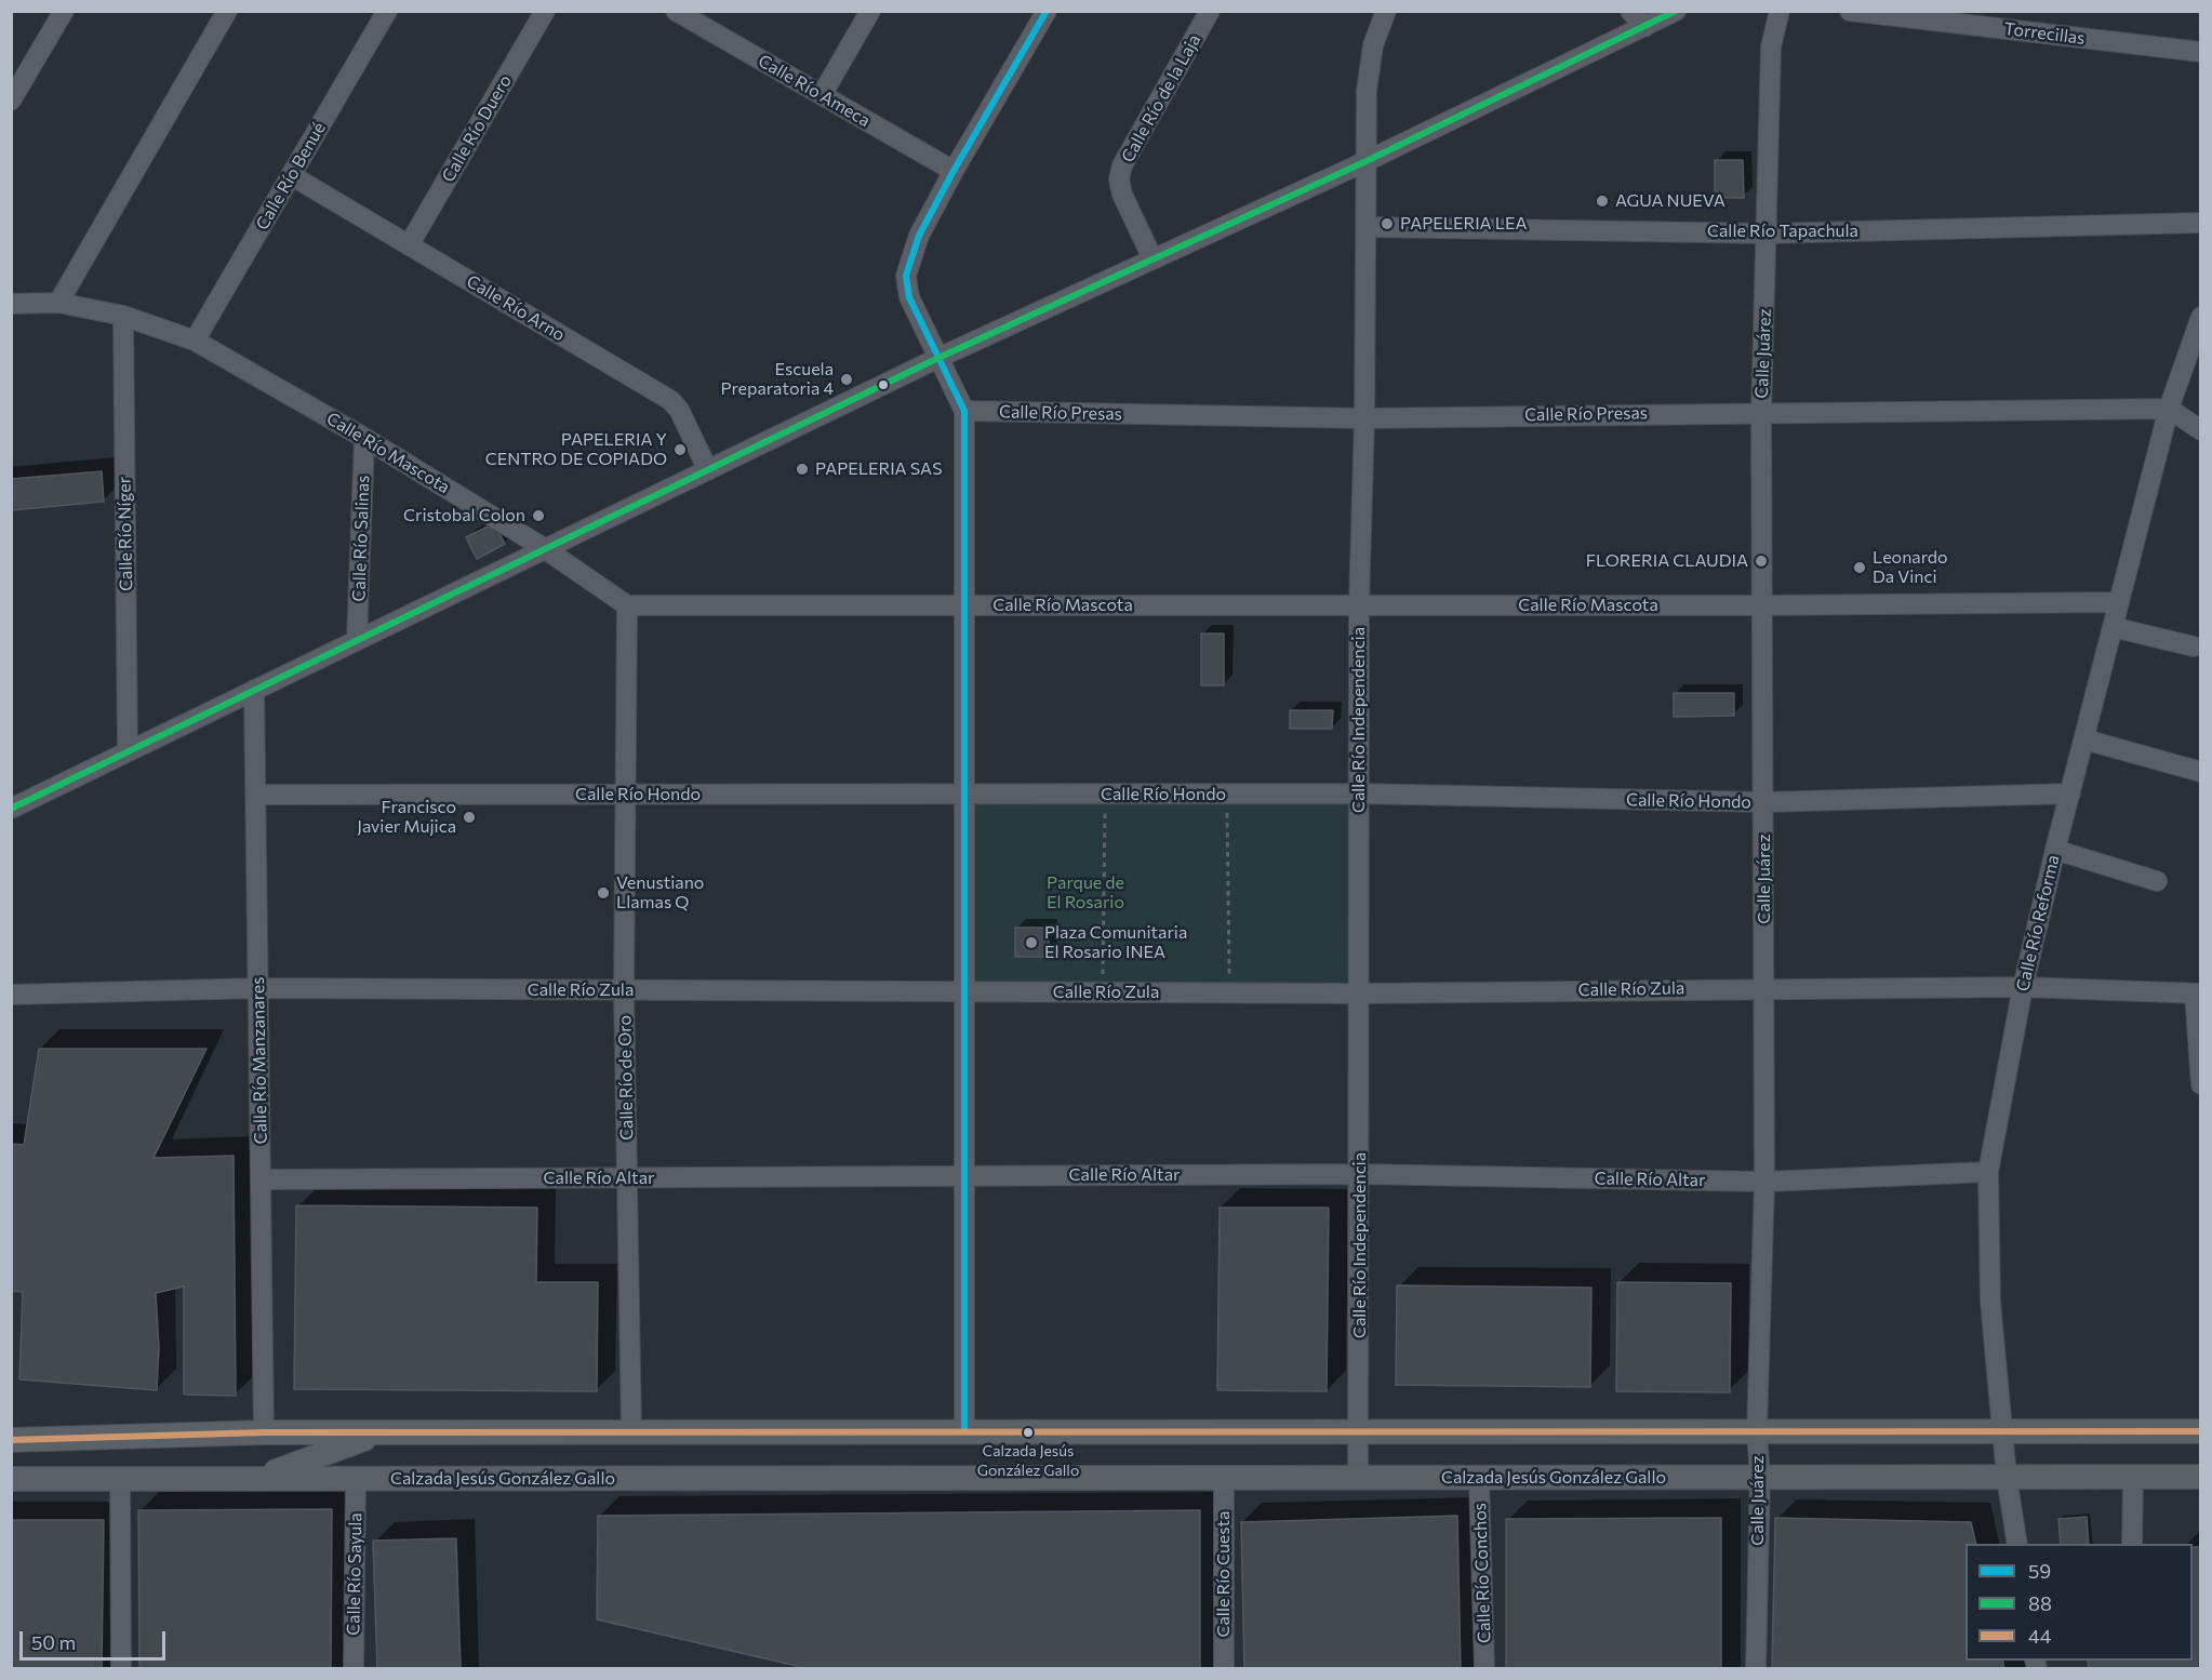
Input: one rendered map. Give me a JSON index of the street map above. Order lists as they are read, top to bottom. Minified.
{"streets":{"main road":["Calzada Jesús González Gallo"],"street":["Torrecillas","Calle Río Ameca","Calle Río de la Laja","Calle Río Duero","Calle Río Benué","Calle Río Tapachula","Calle Río Arno","Calle Juárez","Calle Río Presas","Calle Río Mascota","Calle Río Níger","Calle Río Salinas","Calle Río Independencia","Calle Río Hondo","Calle Río Reforma","Calle Río Zula","Calle Río Manzanares","Calle Río de Oro","Calle Río Altar","Calle Río Conchos","Calle Río Sayula","Calle Río Cuesta"]},"crossings":[["Calle Río Duero","Calle Río Arno"],["Calle Río Benué","Calle Río Arno"],["Calle Río Benué","Calle Río Mascota"],["Calle Río Tapachula","Calle Juárez"],["Calle Río Tapachula","Calle Río Independencia"],["Calle Juárez","Calle Río Presas"],["Calle Juárez","Calle Río Mascota"],["Calle Juárez","Calle Río Hondo"],["Calle Juárez","Calle Río Zula"],["Calle Juárez","Calle Río Altar"],["Calle Juárez","Calzada Jesús González Gallo"],["Calle Río Presas","Calle Río Independencia"],["Calle Río Presas","Calle Río Reforma"],["Calle Río Mascota","Calle Río Níger"],["Calle Río Mascota","Calle Río Salinas"],["Calle Río Mascota","Calle Río Independencia"],["Calle Río Mascota","Calle Río Reforma"],["Calle Río Mascota","Calle Río de Oro"],["Calle Río Independencia","Calle Río Hondo"],["Calle Río Independencia","Calle Río Zula"],["Calle Río Independencia","Calle Río Altar"],["Calle Río Independencia","Calzada Jesús González Gallo"],["Calle Río Hondo","Calle Río Reforma"],["Calle Río Hondo","Calle Río Manzanares"],["Calle Río Hondo","Calle Río de Oro"],["Calle Río Reforma","Calle Río Zula"],["Calle Río Reforma","Calle Río Altar"],["Calle Río Reforma","Calzada Jesús González Gallo"],["Calle Río Zula","Calle Río Manzanares"],["Calle Río Zula","Calle Río de Oro"],["Calle Río Manzanares","Calle Río Altar"],["Calle Río de Oro","Calle Río Altar"],["Calzada Jesús González Gallo","Calle Río Conchos"],["Calzada Jesús González Gallo","Calle Río Sayula"],["Calzada Jesús González Gallo","Calle Río Cuesta"]],"parks":["Parque de El Rosario"],"places":["AGUA NUEVA","PAPELERIA LEA","Escuela Preparatoria 4","PAPELERIA Y CENTRO DE COPIADO","PAPELERIA SAS","Cristobal Colon","FLORERIA CLAUDIA","Leonardo Da Vinci","Francisco Javier Mujica","Venustiano Llamas Q","Plaza Comunitaria El Rosario INEA","Calzada Jesús González Gallo"],"lines":["transit line 59","transit line 88","transit line 44"],"legend":["59","88","44"],"scale_bar":"50 m"}
